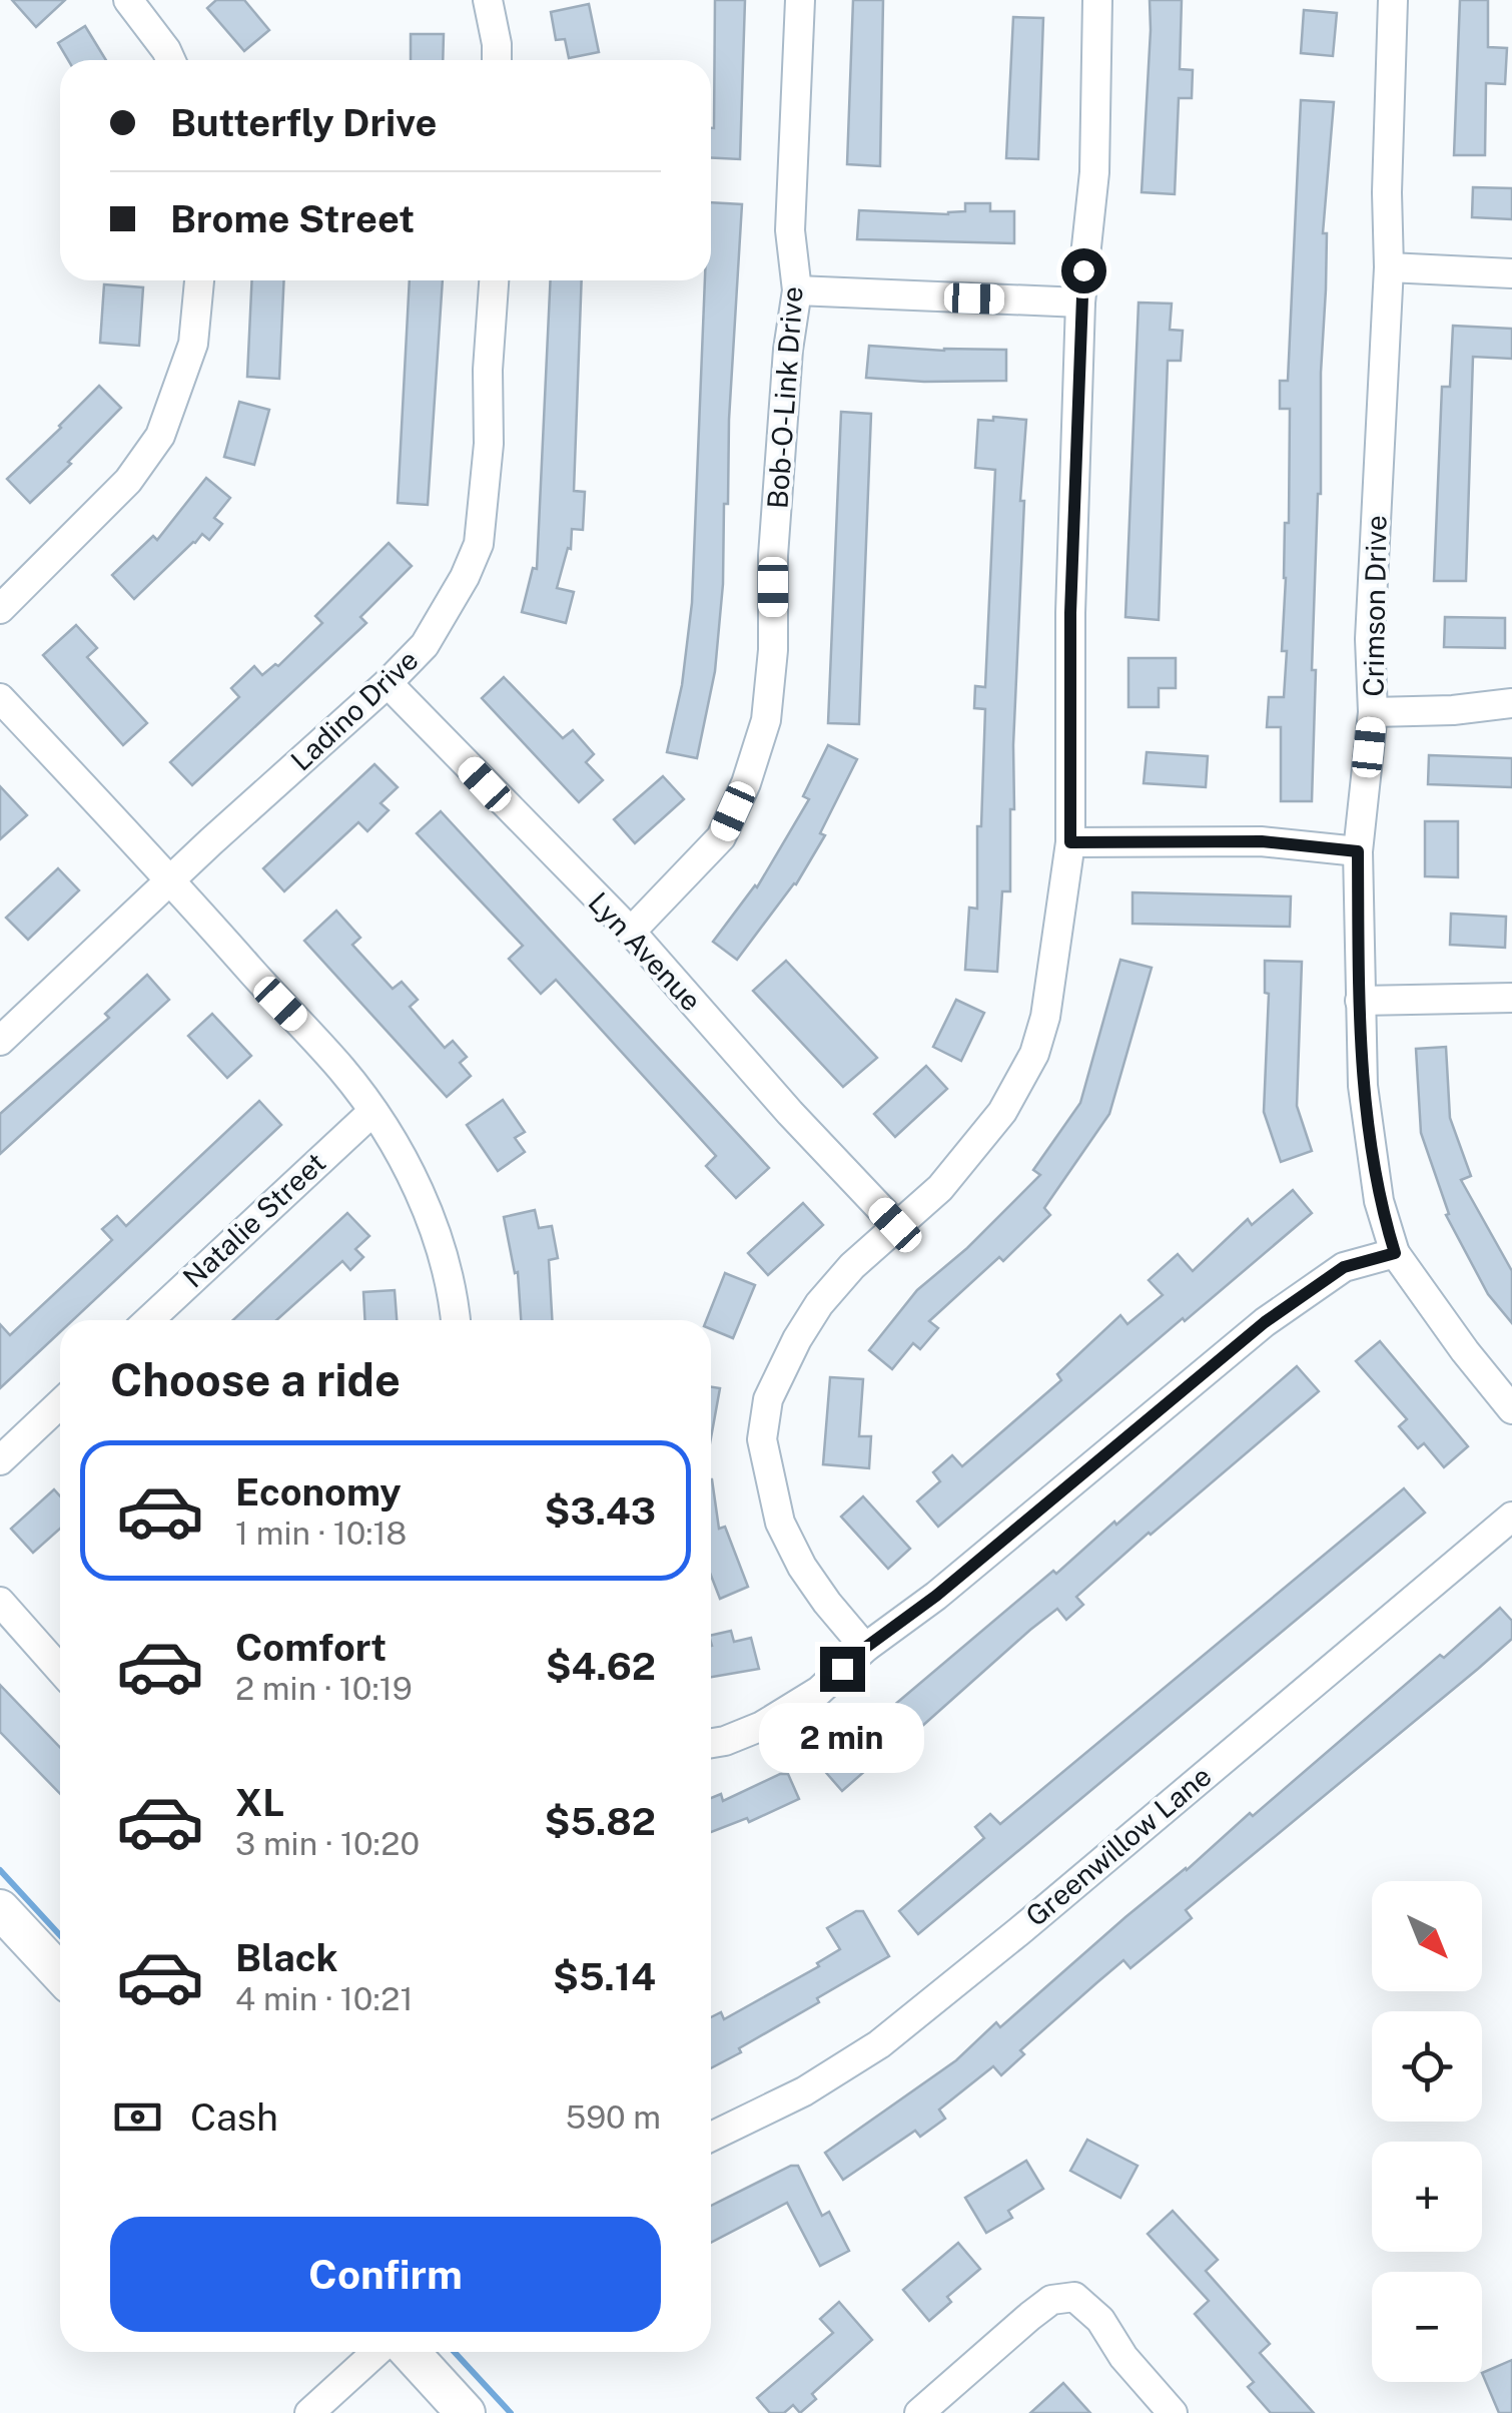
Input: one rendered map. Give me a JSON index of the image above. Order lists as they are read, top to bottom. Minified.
{"streets":{"street":["Bob-O-Link Drive","Crimson Drive","Ladino Drive","Lyn Avenue","Natalie Street","Greenwillow Lane"]},"crossings":[["Bob-O-Link Drive","Lyn Avenue"],["Ladino Drive","Lyn Avenue"]],"north":"bottom right","page":{"banner":["Butterfly Drive","Brome Street"],"heading":"Choose a ride","list":[{"name":"Economy","note":"1 min · 10:18","value":"$3.43"},{"name":"Comfort","note":"2 min · 10:19","value":"$4.62"},{"name":"XL","note":"3 min · 10:20","value":"$5.82"},{"name":"Black","note":"4 min · 10:21","value":"$5.14"}],"bubble":"2 min","map_buttons":["+","−"],"pay":["Cash","590 m"],"buttons":"Confirm"}}
